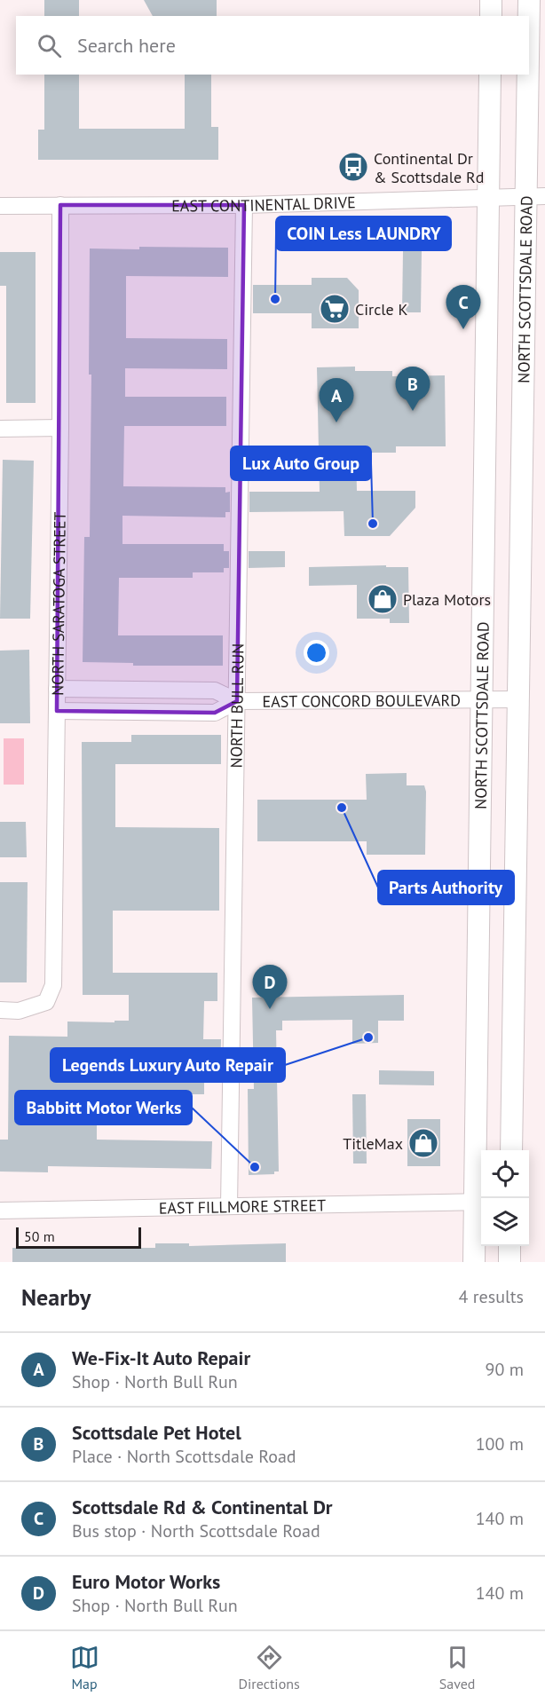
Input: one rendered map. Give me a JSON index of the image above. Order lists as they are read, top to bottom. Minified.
{"streets":{"main road":["NORTH SCOTTSDALE ROAD"],"street":["EAST CONTINENTAL DRIVE","NORTH SARATOGA STREET","EAST CONCORD BOULEVARD","NORTH BULL RUN","EAST FILLMORE STREET"]},"crossings":[["EAST CONTINENTAL DRIVE","NORTH SCOTTSDALE ROAD"],["EAST CONTINENTAL DRIVE","NORTH SARATOGA STREET"],["EAST CONTINENTAL DRIVE","NORTH BULL RUN"],["NORTH SCOTTSDALE ROAD","EAST CONCORD BOULEVARD"],["NORTH SCOTTSDALE ROAD","EAST FILLMORE STREET"],["NORTH SARATOGA STREET","EAST CONCORD BOULEVARD"],["EAST CONCORD BOULEVARD","NORTH BULL RUN"],["NORTH BULL RUN","EAST FILLMORE STREET"]],"places":{"bus stop":["Continental Dr & Scottsdale Rd"],"other":["COIN Less LAUNDRY","Lux Auto Group","Parts Authority","Legends Luxury Auto Repair","Babbitt Motor Werks"],"supermarket":["Circle K"],"shop":["Plaza Motors","TitleMax"]},"scale_bar":"50 m","page":{"search":"Search here","pins":["C","B","A","D"],"scale":"50 m","heading":["Nearby","4 results"],"list":[{"mark":"A","name":"We-Fix-It Auto Repair","note":"Shop · North Bull Run","value":"90 m"},{"mark":"B","name":"Scottsdale Pet Hotel","note":"Place · North Scottsdale Road","value":"100 m"},{"mark":"C","name":"Scottsdale Rd & Continental Dr","note":"Bus stop · North Scottsdale Road","value":"140 m"},{"mark":"D","name":"Euro Motor Works","note":"Shop · North Bull Run","value":"140 m"}],"nav":["Map","Directions","Saved"]}}
